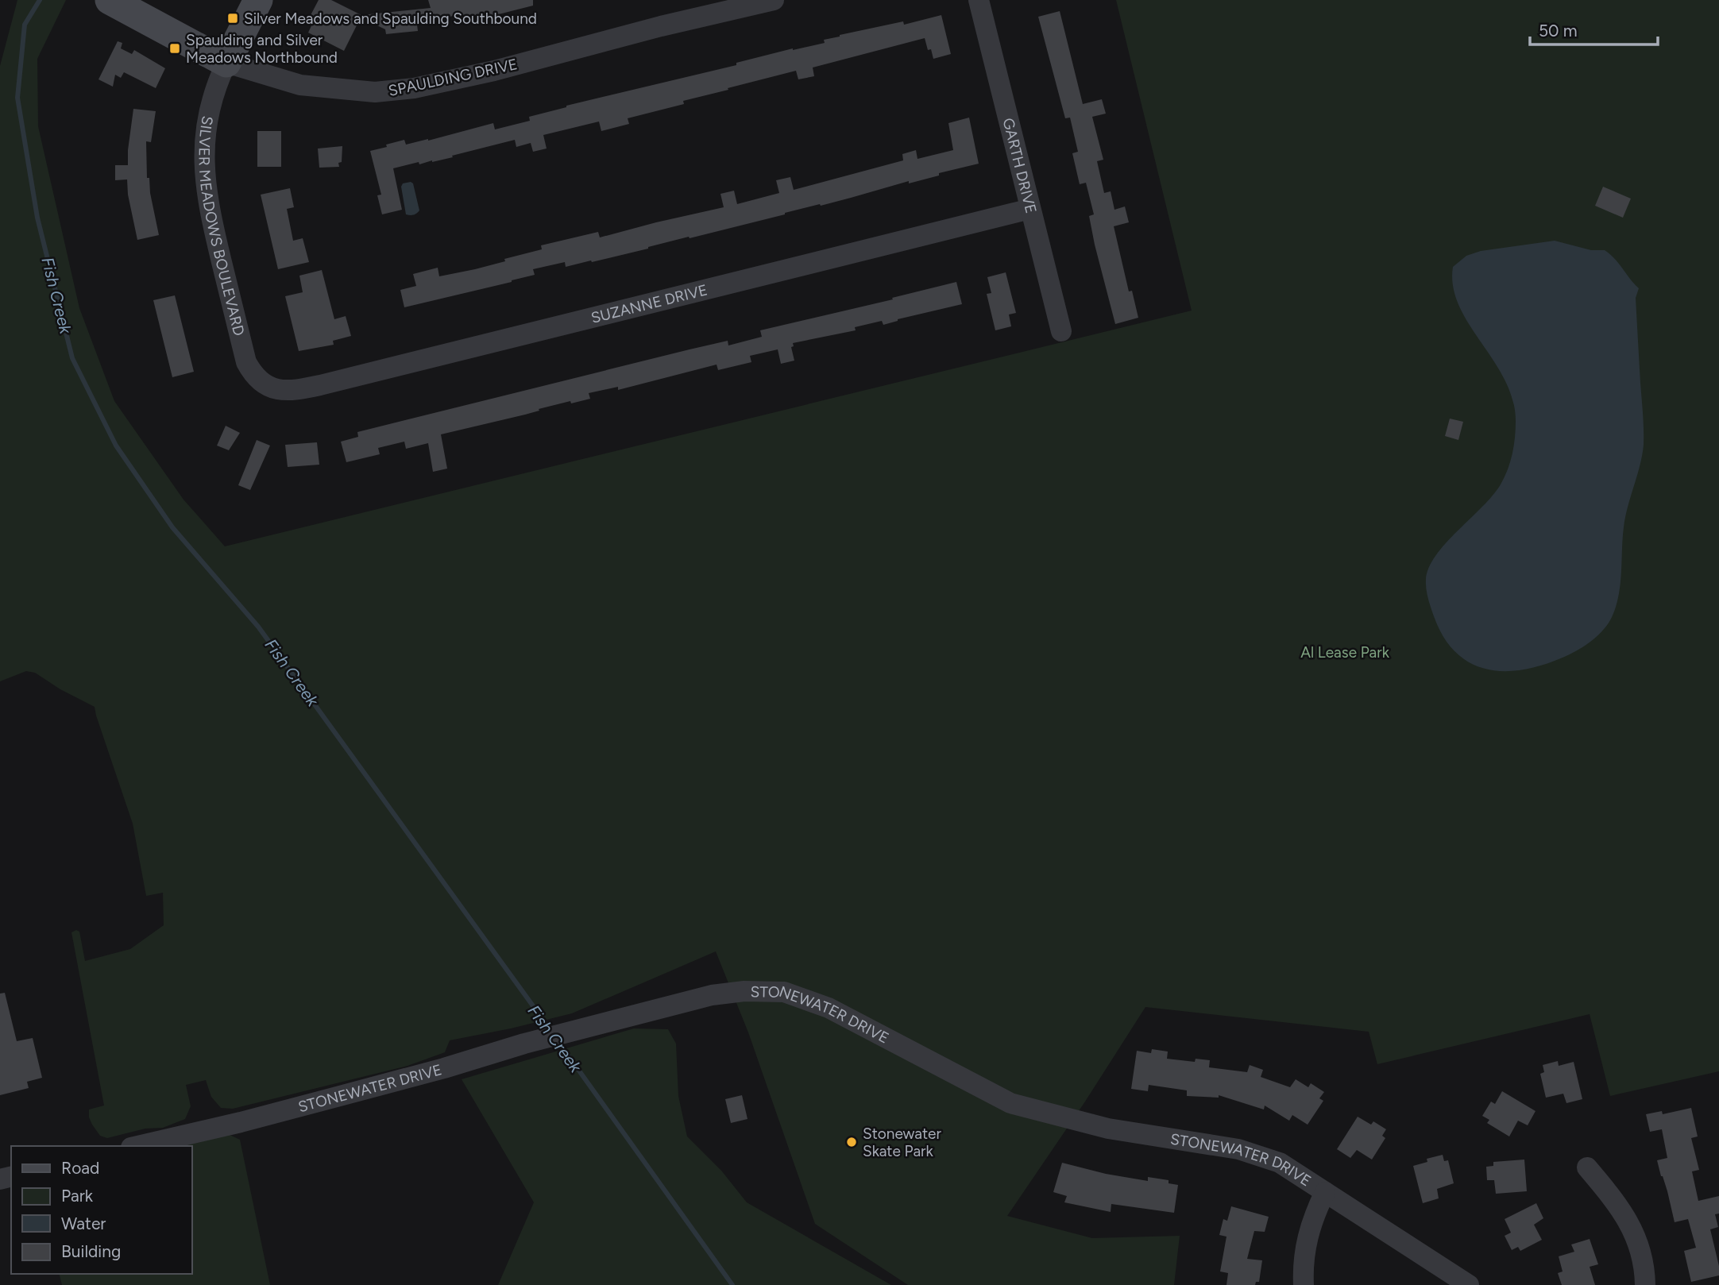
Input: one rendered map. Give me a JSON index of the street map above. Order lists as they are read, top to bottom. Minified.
{"streets":{"street":["SPAULDING DRIVE","GARTH DRIVE","SILVER MEADOWS BOULEVARD","SUZANNE DRIVE","STONEWATER DRIVE"]},"crossings":[["SPAULDING DRIVE","SILVER MEADOWS BOULEVARD"],["GARTH DRIVE","SUZANNE DRIVE"],["SILVER MEADOWS BOULEVARD","SUZANNE DRIVE"]],"water":["Fish Creek"],"parks":["Al Lease Park"],"places":{"transit":["Silver Meadows and Spaulding Southbound","Spaulding and Silver Meadows Northbound"],"other":["Stonewater Skate Park"]},"legend":["Road","Park","Water","Building"],"scale_bar":"50 m"}
